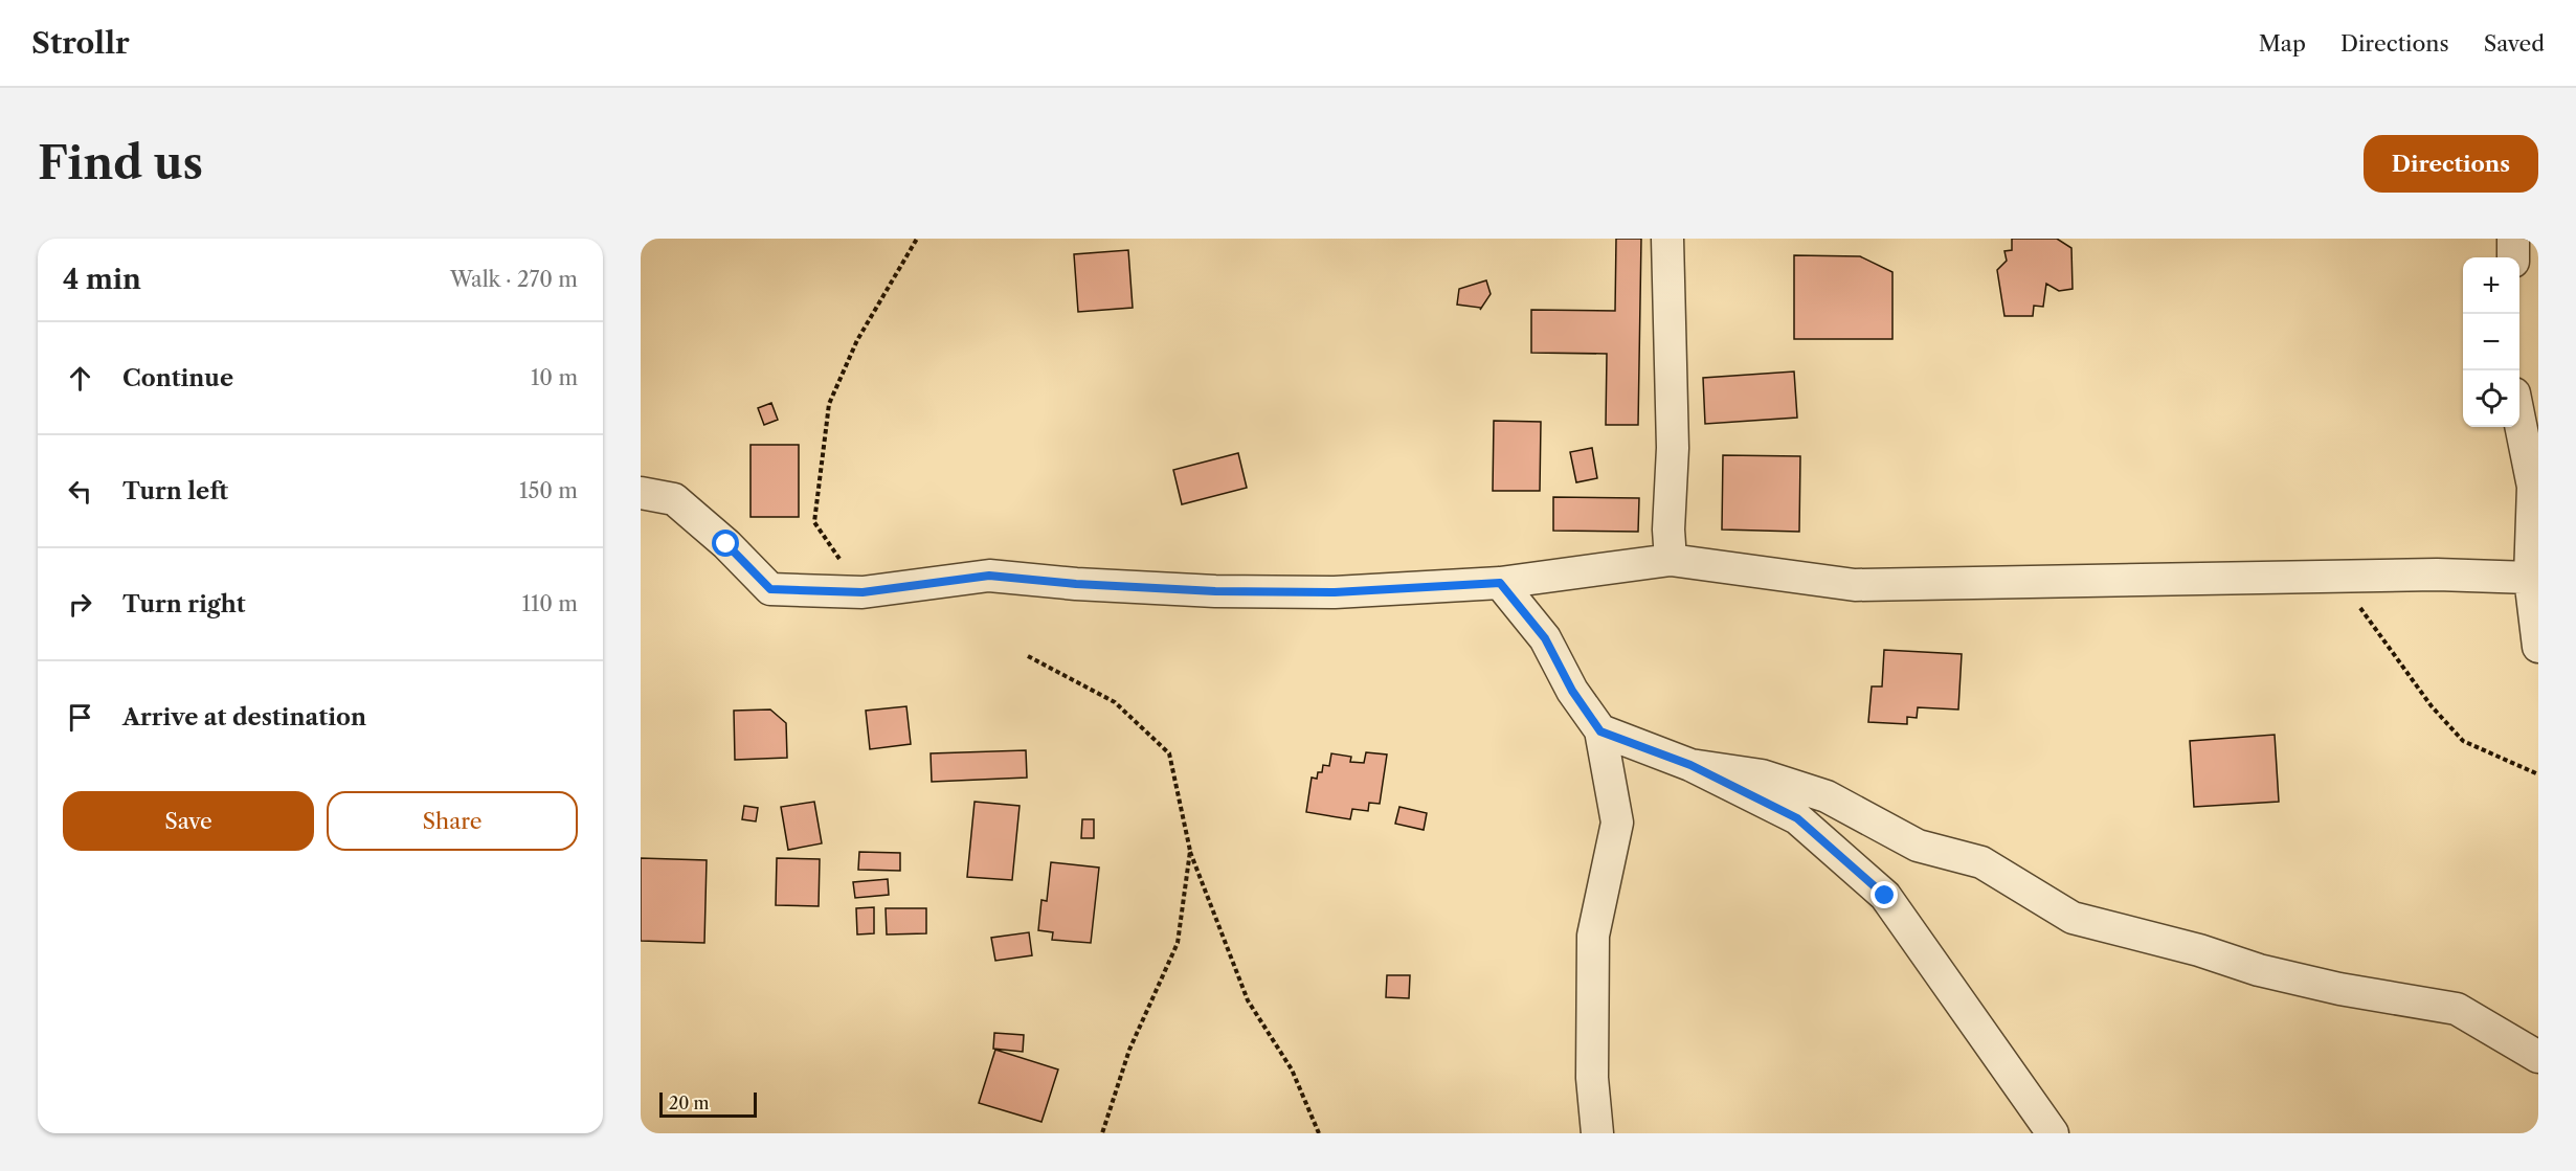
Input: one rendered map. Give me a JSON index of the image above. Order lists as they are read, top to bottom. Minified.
{"scale_bar":"20 m","page":{"header":"Strollr","nav":["Map","Directions","Saved"],"buttons":["Directions",["Save","Share"]],"title":"Find us","heading":["4 min","Walk · 270 m"],"map_buttons":["+","−"],"list":[["Continue","10 m"],["Turn left","150 m"],["Turn right","110 m"],"Arrive at destination"],"scale":"20 m"}}
